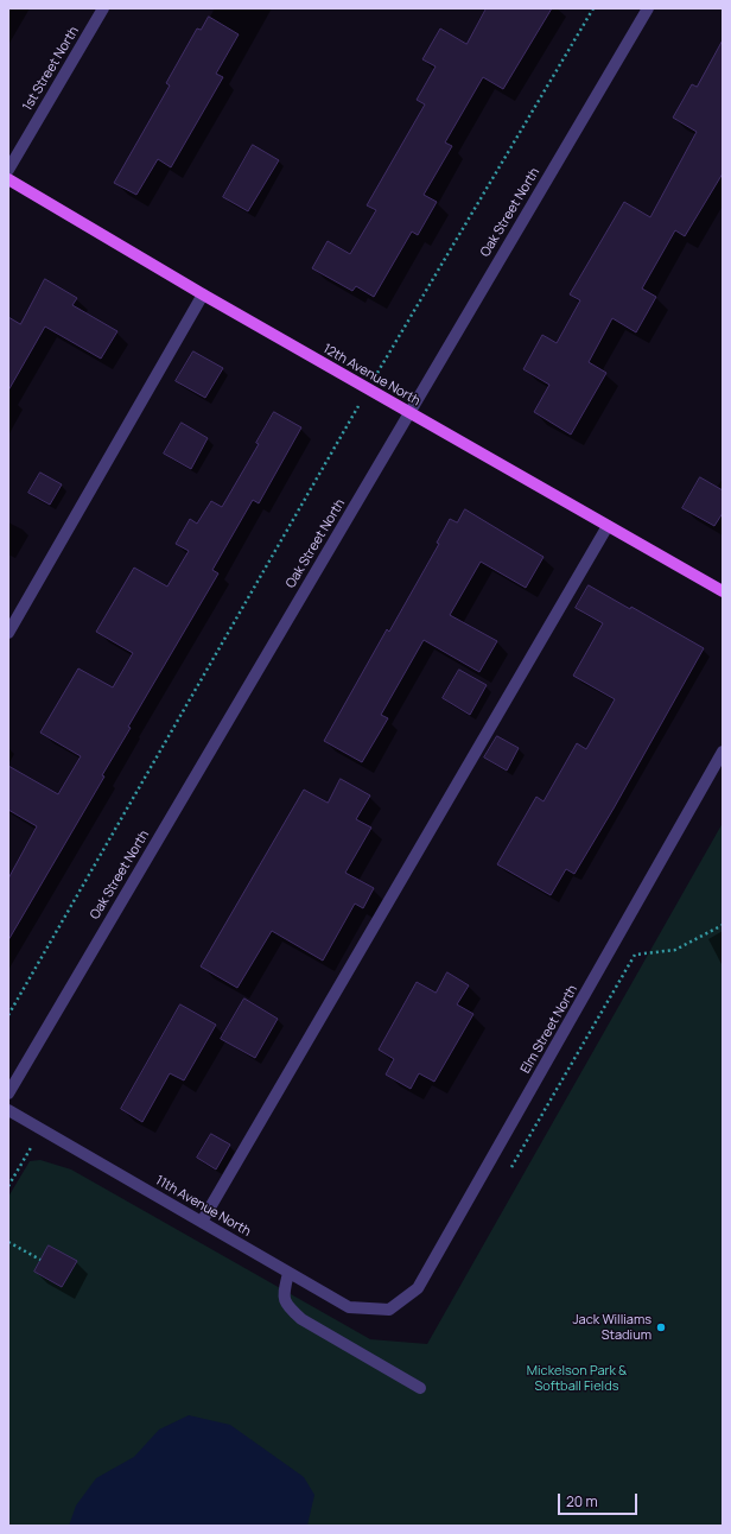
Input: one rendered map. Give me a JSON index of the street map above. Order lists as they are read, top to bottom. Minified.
{"streets":{"main road":["12th Avenue North"],"street":["1st Street North","Oak Street North","Elm Street North","11th Avenue North"]},"crossings":[["Oak Street North","12th Avenue North"],["Elm Street North","11th Avenue North"]],"parks":["Mickelson Park & Softball Fields"],"places":["Jack Williams Stadium"],"scale_bar":"20 m"}
